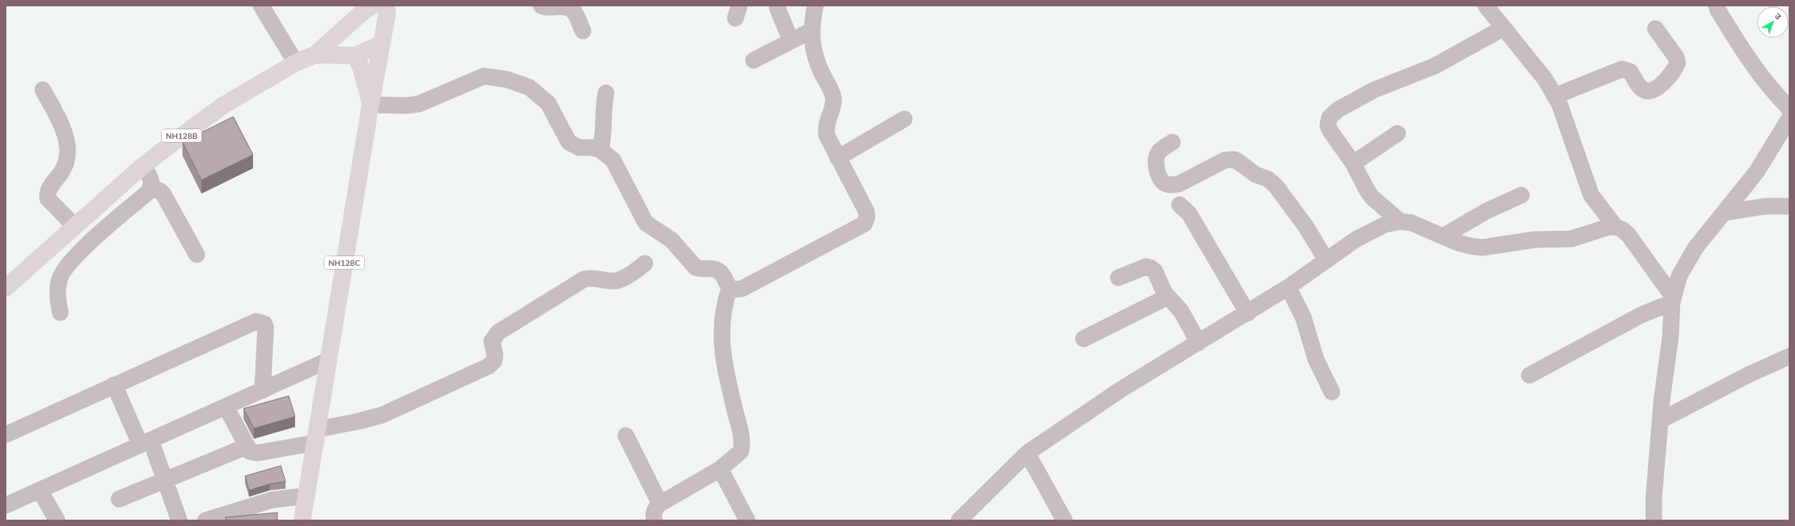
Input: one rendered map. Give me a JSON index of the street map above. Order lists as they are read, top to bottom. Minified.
{"streets":{"highway":["NH128B","NH128C"]},"north":"top right"}
